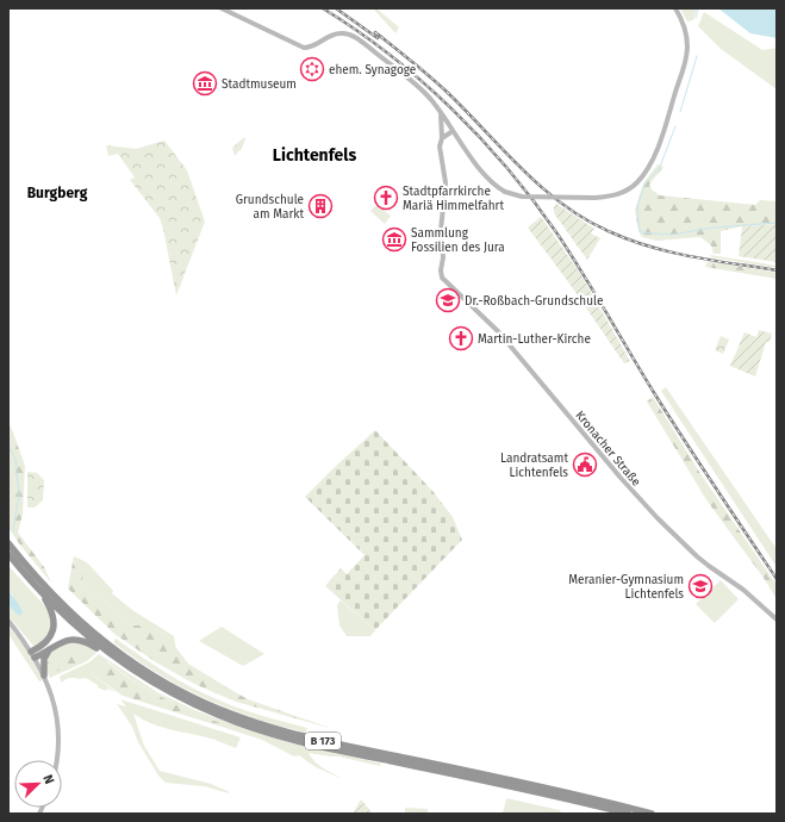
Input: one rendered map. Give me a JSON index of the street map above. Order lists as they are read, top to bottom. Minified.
{"streets":{"highway":["B 173"],"street":["Kronacher Straße"]},"districts":["Lichtenfels","Burgberg"],"places":{"synagogue":["ehem. Synagoge"],"museum":["Stadtmuseum","Sammlung Fossilien des Jura"],"church":["Stadtpfarrkirche Mariä Himmelfahrt","Martin-Luther-Kirche"],"building":["Grundschule am Markt"],"school or university":["Dr.-Roßbach-Grundschule","Meranier-Gymnasium Lichtenfels"],"public building":["Landratsamt Lichtenfels"]},"north":"top right"}
